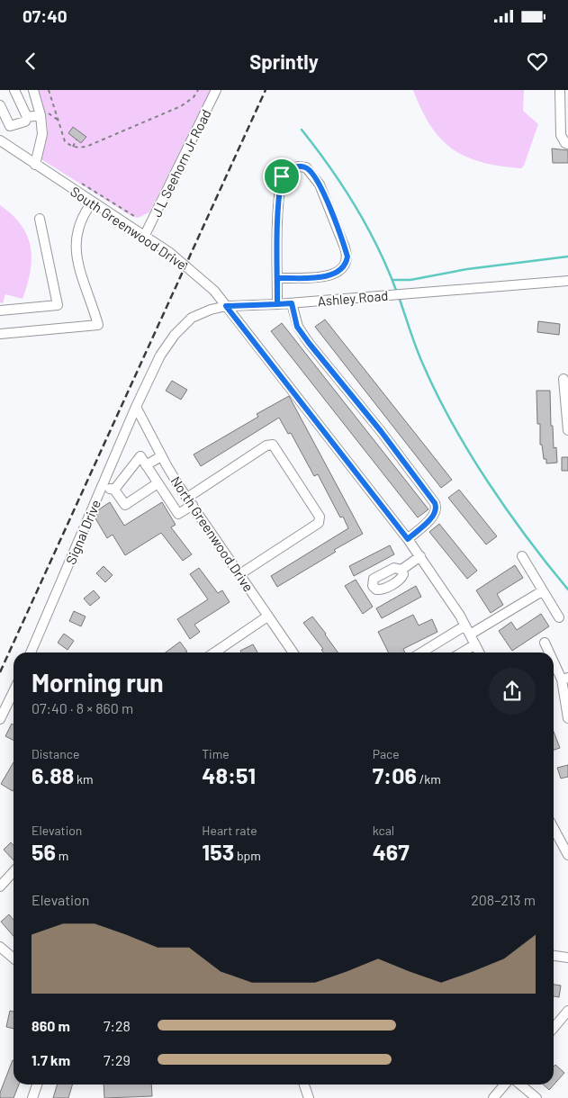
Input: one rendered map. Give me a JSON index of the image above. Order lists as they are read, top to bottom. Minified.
{"streets":{"street":["J L Seehorn Jr Road","South Greenwood Drive","Ashley Road","Signal Drive","North Greenwood Drive"]},"crossings":[["J L Seehorn Jr Road","South Greenwood Drive"],["South Greenwood Drive","Ashley Road"],["Ashley Road","Signal Drive"],["Ashley Road","North Greenwood Drive"],["Signal Drive","North Greenwood Drive"]],"page":{"status":"07:40","header":"Sprintly","heading":["Morning run","07:40 · 8 × 860 m"],"stats":[["Distance","6.88 km"],["Time","48:51"],["Pace","7:06 /km"],["Elevation","56 m"],["Heart rate","153 bpm"],["kcal","467"]],"chart":["Elevation","208–213 m"],"list":[{"name":"860 m","note":"7:28"},{"name":"1.7 km","note":"7:29"}]}}
